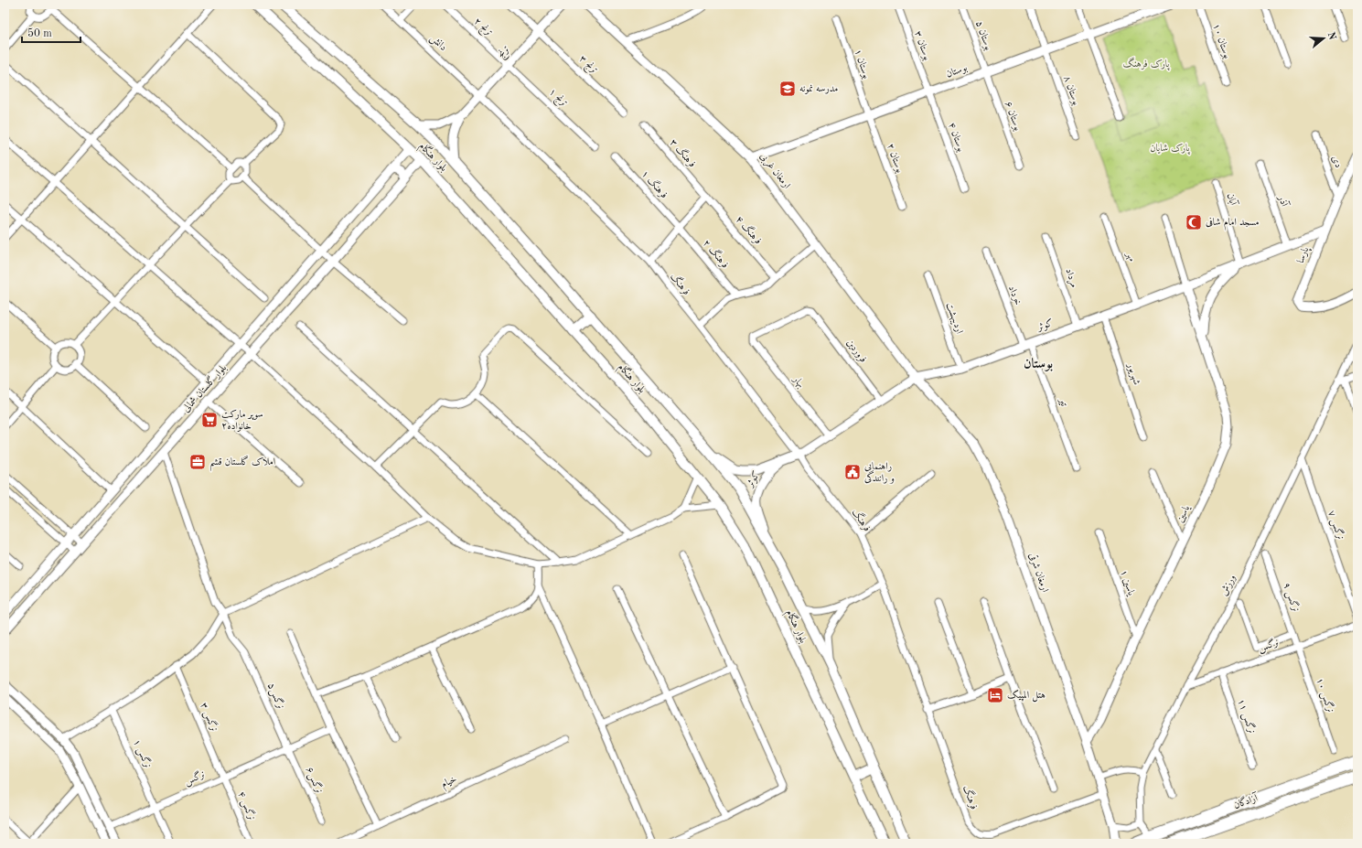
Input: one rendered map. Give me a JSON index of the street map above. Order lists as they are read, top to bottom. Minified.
{"streets":{"main road":["بلوار هنگام","آزادگان"],"street":["ترنج ۲","بوستان ۵","بوستان ۱۰","دانش","بوستان ۳","ترنج","بوستان ۱","ترنج ۳","بوستان","بوستان ۸","ترنج ۱","بوستان ۶","بوستان ۴","فرهنگ ۳","بوستان ۲","دی","ارمغان غربی","فرهنگ ۱","آبان","آذر","فرهنگ ۴","فرهنگ ۲","پارسا","مهر","مرداد","فرهنگ","خرداد","اردیبهشت","کوثر","فروردین","شهریور","بهار","بلوار گلستان شمالی","تیر","یاسین","نرگس ۷","ارمغان شرقی","یاسین ۱","ورزش","نرگس ۹","نرگس","نرگس ۱۰","نرگس۵","نرگس ۱۱","نرگس ۳","نرگس ۱","نرگس۶","خیام","نرگس ۴"]},"crossings":[["ترنج ۲","ترنج"],["ترنج ۲","ترنج ۱"],["بوستان ۵","بوستان"],["بوستان ۵","بوستان ۶"],["دانش","ترنج"],["دانش","فرهنگ"],["بوستان ۳","بوستان"],["بوستان ۳","بوستان ۴"],["ترنج","ترنج ۳"],["ترنج","ترنج ۱"],["ترنج","فرهنگ"],["بوستان ۱","بوستان"],["بوستان ۱","بوستان ۲"],["بوستان","بوستان ۸"],["بوستان","بوستان ۶"],["بوستان","بوستان ۴"],["بوستان","بوستان ۲"],["بوستان","ارمغان غربی"],["فرهنگ ۳","فرهنگ ۴"],["بلوار هنگام","کوثر"],["بلوار هنگام","بلوار گلستان شمالی"],["دی","پارسا"],["ارمغان غربی","کوثر"],["ارمغان غربی","ارمغان شرقی"],["فرهنگ ۱","فرهنگ ۲"],["آبان","کوثر"],["آذر","کوثر"],["پارسا","کوثر"],["مهر","کوثر"],["مرداد","کوثر"],["فرهنگ","کوثر"],["فرهنگ","ارمغان شرقی"],["خرداد","کوثر"],["خرداد","تیر"],["اردیبهشت","کوثر"],["کوثر","فروردین"],["کوثر","شهریور"],["کوثر","بهار"],["کوثر","تیر"],["کوثر","یاسین"],["کوثر","ارمغان شرقی"],["فروردین","بهار"],["بلوار گلستان شمالی","نرگس۵"],["یاسین","ارمغان شرقی"],["یاسین","یاسین ۱"],["نرگس ۷","ورزش"],["ورزش","نرگس"],["نرگس ۹","نرگس"],["نرگس ۹","نرگس ۱۰"],["نرگس","نرگس ۱۰"],["نرگس","نرگس۵"],["نرگس","نرگس ۱۱"],["نرگس","نرگس ۳"],["نرگس","نرگس ۱"],["نرگس","نرگس۶"],["نرگس","نرگس ۴"],["نرگس۵","نرگس۶"],["نرگس ۳","نرگس ۴"]],"districts":["بوستان"],"parks":["پارک فرهنگ","پارک شایان"],"places":{"school or university":["مدرسه نمونه"],"mosque":["مسجد امام شافی"],"supermarket":["سوپر ماركت خانواده٢"],"office":["املاک گلستان قشم"],"public building":["راهنمایی و رانندگی"],"hotel":["هتل المپیک"]},"scale_bar":"50 m","north":"right"}
